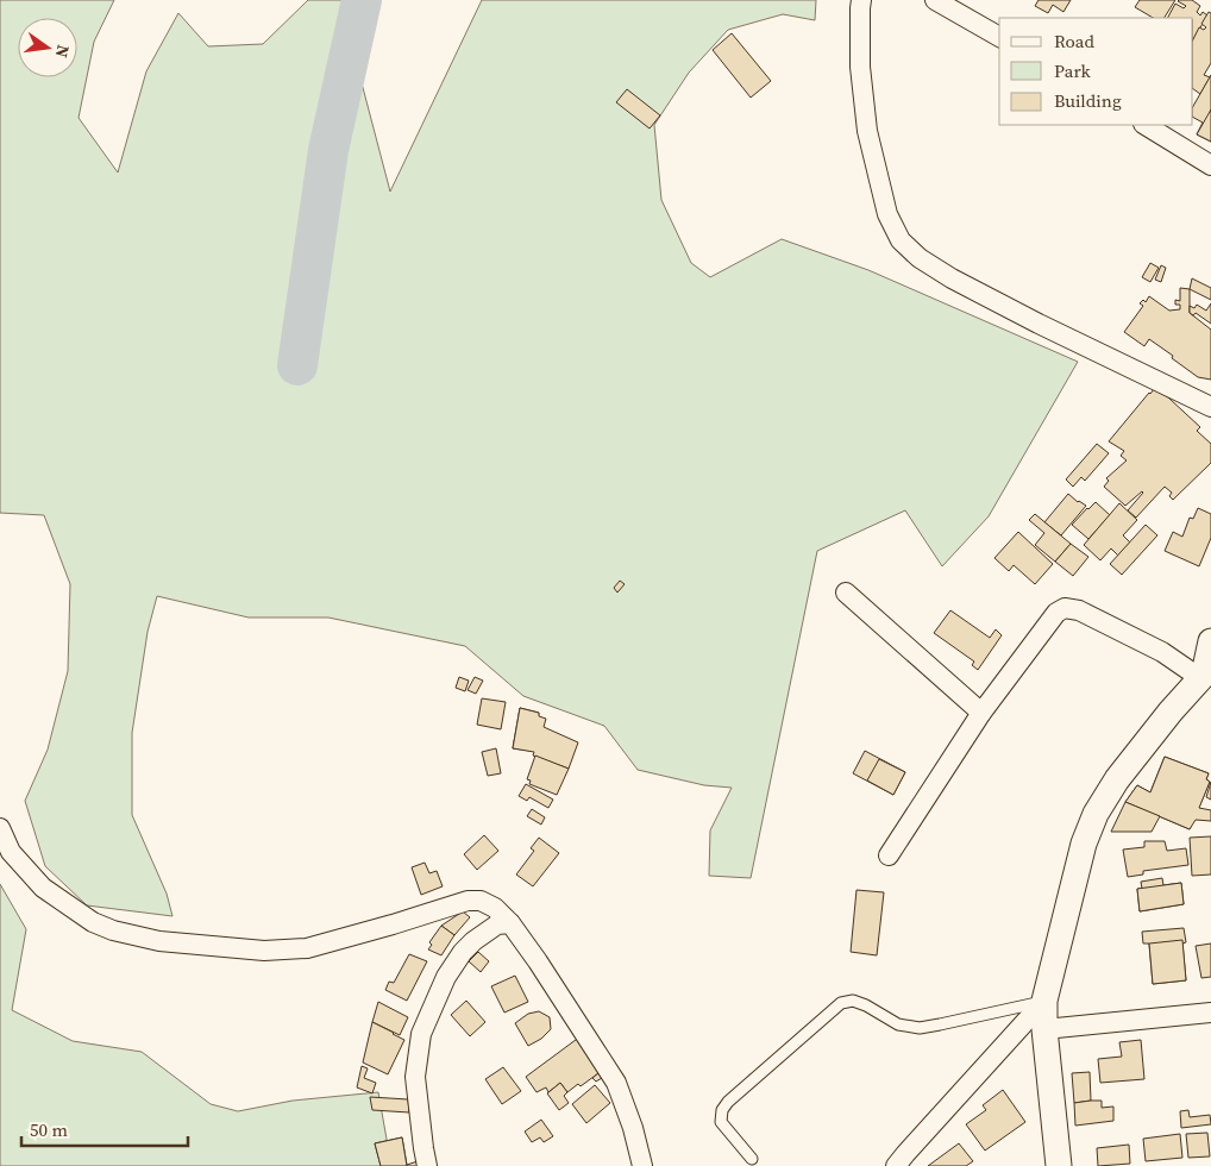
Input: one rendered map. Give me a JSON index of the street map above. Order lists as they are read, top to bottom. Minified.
{"legend":["Road","Park","Building"],"scale_bar":"50 m","north":"right"}
